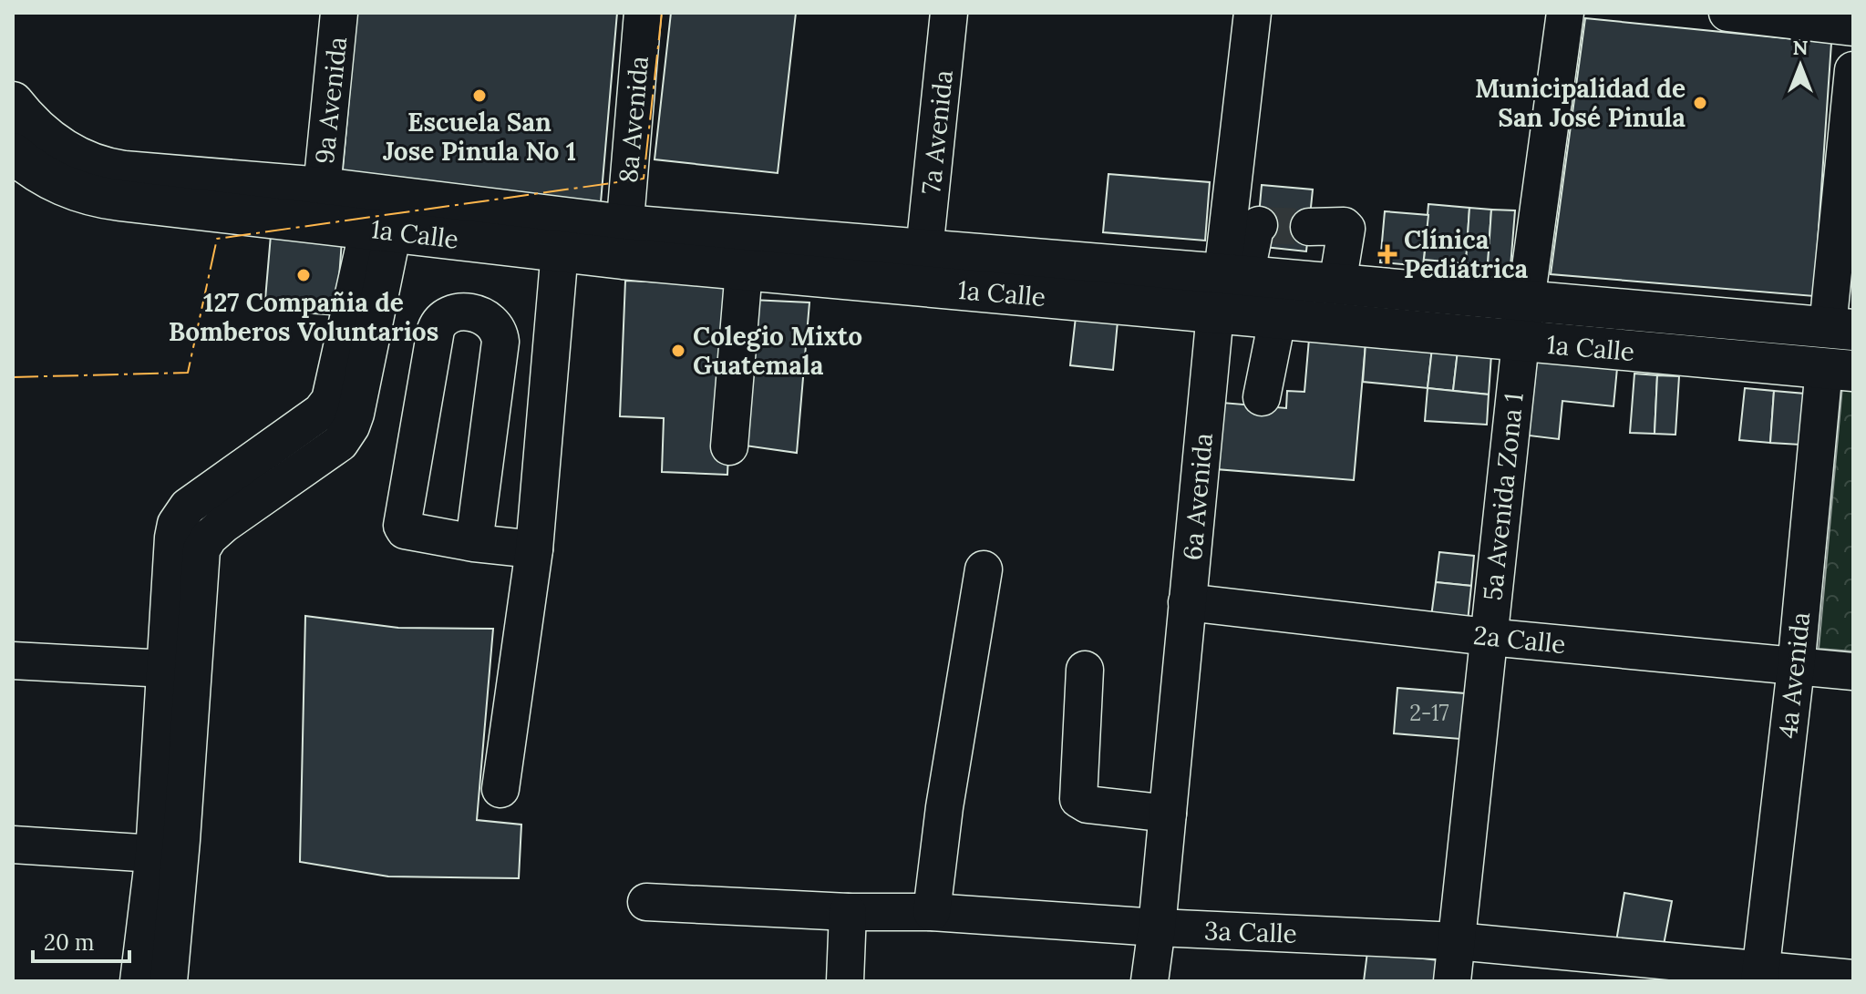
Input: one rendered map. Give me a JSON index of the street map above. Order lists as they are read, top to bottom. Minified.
{"streets":{"main road":["1a Calle"],"street":["9a Avenida","8a Avenida","7a Avenida","6a Avenida","5a Avenida Zona 1","2a Calle","4a Avenida","3a Calle"]},"crossings":[["9a Avenida","1a Calle"],["8a Avenida","1a Calle"],["7a Avenida","1a Calle"],["1a Calle","6a Avenida"],["1a Calle","5a Avenida Zona 1"],["1a Calle","4a Avenida"],["6a Avenida","2a Calle"],["6a Avenida","3a Calle"],["5a Avenida Zona 1","2a Calle"],["5a Avenida Zona 1","3a Calle"],["2a Calle","4a Avenida"],["4a Avenida","3a Calle"]],"places":{"other":["Escuela San Jose Pinula No 1","Municipalidad de San José Pinula","127 Compañia de Bomberos Voluntarios","Colegio Mixto Guatemala"],"health":["Clínica Pediátrica"]},"house_numbers":["2-17"],"scale_bar":"20 m","north":"top"}
